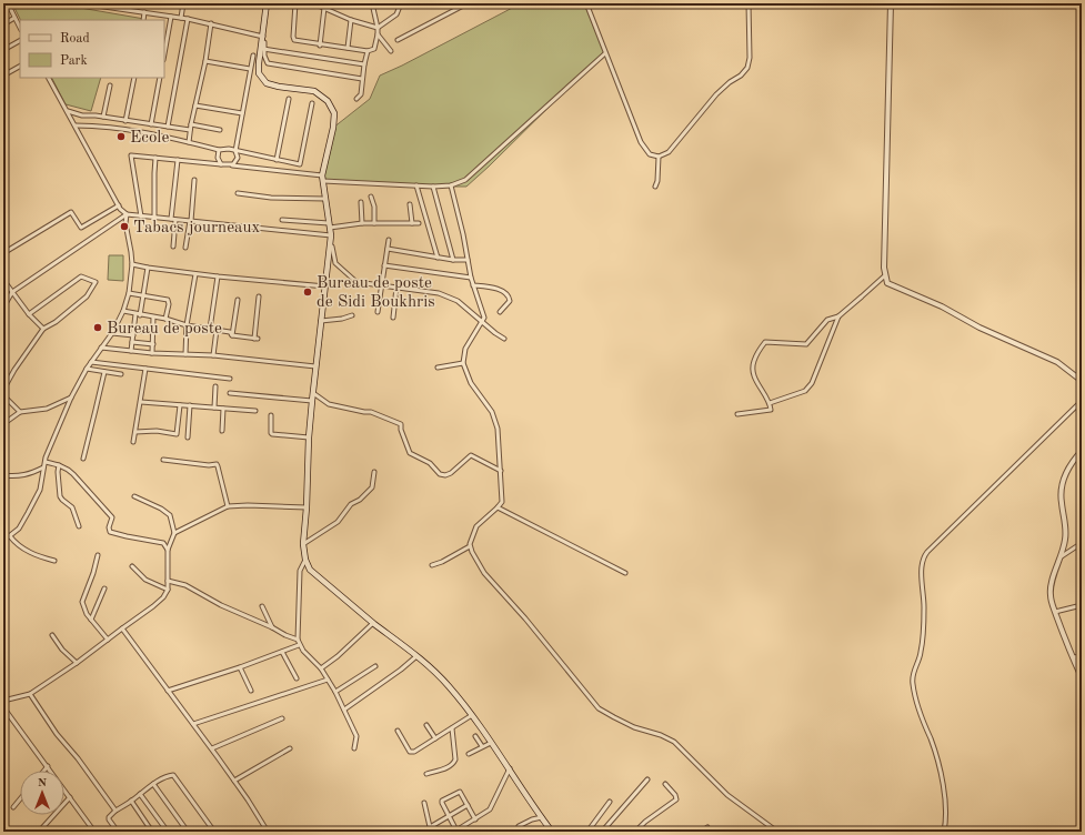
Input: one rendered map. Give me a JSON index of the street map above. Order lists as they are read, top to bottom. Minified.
{"places":["Ecole","Tabacs journeaux","Bureau de poste de Sidi Boukhris","Bureau de poste"],"legend":["Road","Park"],"north":"top"}
